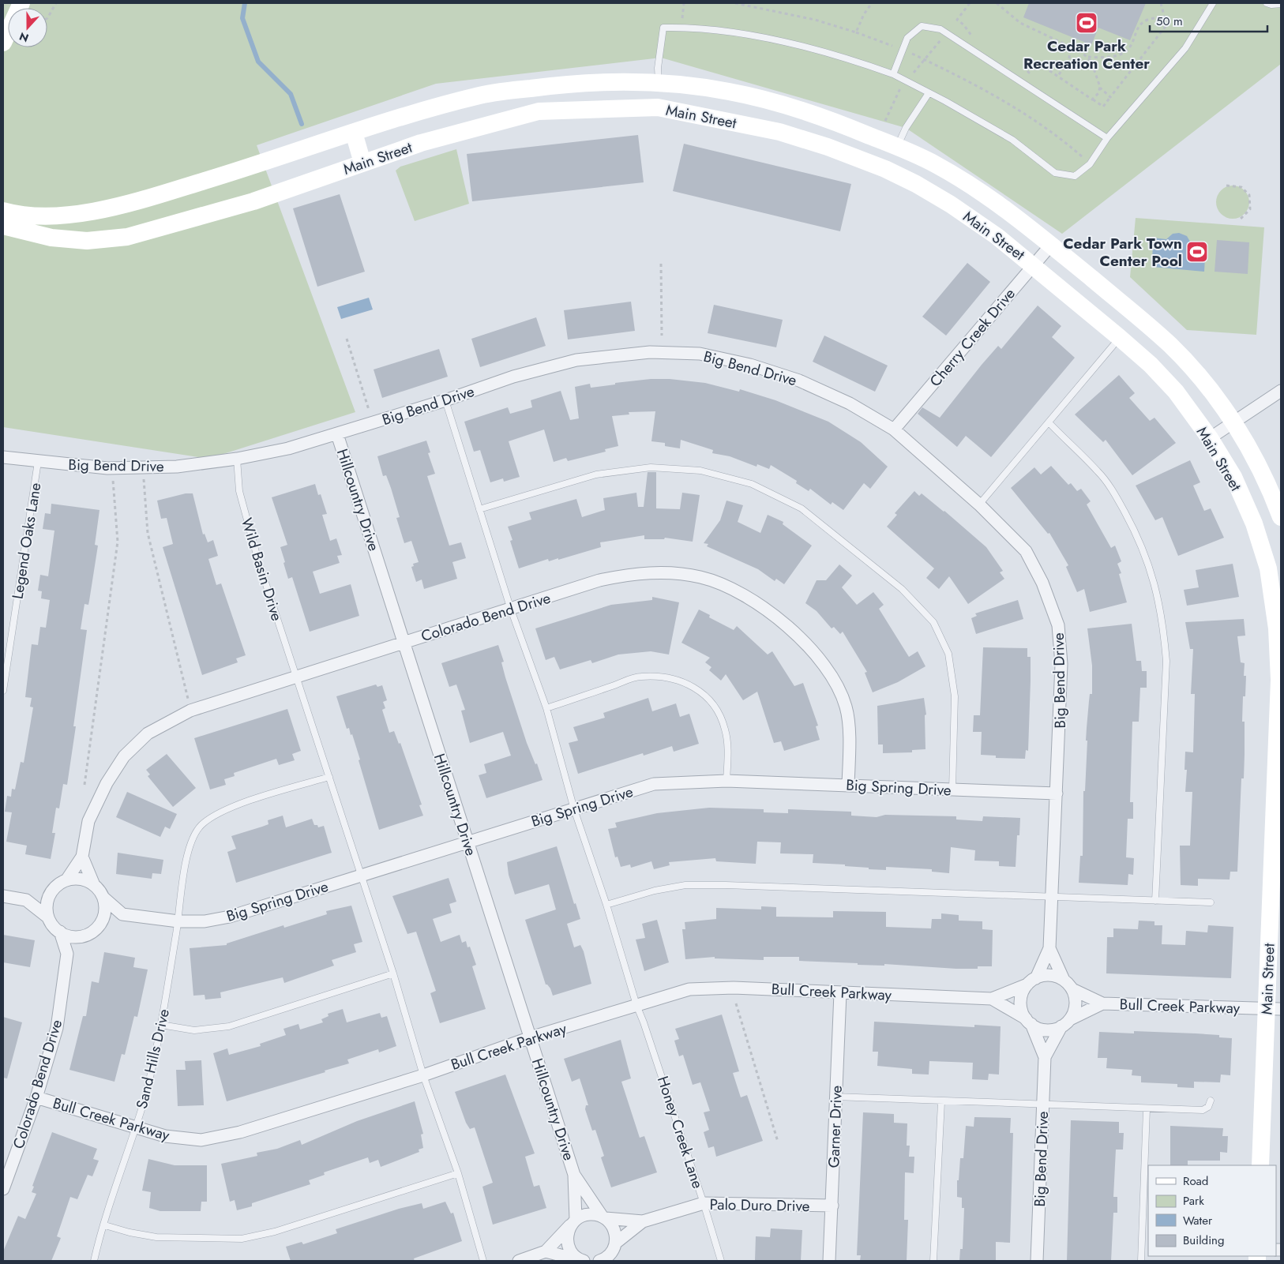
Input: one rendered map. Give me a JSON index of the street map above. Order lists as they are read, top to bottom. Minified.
{"streets":{"street":["Main Street","Cherry Creek Drive","Big Bend Drive","Hillcountry Drive","Colorado Bend Drive","Big Spring Drive","Bull Creek Parkway","Garner Drive","Palo Duro Drive"],"lane":["Legend Oaks Lane","Wild Basin Drive","Sand Hills Drive","Honey Creek Lane"]},"crossings":[["Main Street","Cherry Creek Drive"],["Main Street","Bull Creek Parkway"],["Cherry Creek Drive","Big Bend Drive"],["Big Bend Drive","Hillcountry Drive"],["Big Bend Drive","Legend Oaks Lane"],["Big Bend Drive","Wild Basin Drive"],["Big Bend Drive","Big Spring Drive"],["Big Bend Drive","Bull Creek Parkway"],["Big Bend Drive","Honey Creek Lane"],["Hillcountry Drive","Colorado Bend Drive"],["Hillcountry Drive","Big Spring Drive"],["Hillcountry Drive","Bull Creek Parkway"],["Hillcountry Drive","Palo Duro Drive"],["Wild Basin Drive","Colorado Bend Drive"],["Wild Basin Drive","Big Spring Drive"],["Wild Basin Drive","Bull Creek Parkway"],["Wild Basin Drive","Sand Hills Drive"],["Colorado Bend Drive","Big Spring Drive"],["Colorado Bend Drive","Bull Creek Parkway"],["Colorado Bend Drive","Honey Creek Lane"],["Big Spring Drive","Sand Hills Drive"],["Big Spring Drive","Honey Creek Lane"],["Bull Creek Parkway","Sand Hills Drive"],["Bull Creek Parkway","Garner Drive"],["Bull Creek Parkway","Honey Creek Lane"],["Garner Drive","Palo Duro Drive"],["Honey Creek Lane","Palo Duro Drive"]],"places":{"sports":["Cedar Park Recreation Center","Cedar Park Town Center Pool"]},"legend":["Road","Park","Water","Building"],"scale_bar":"50 m","north":"bottom"}
